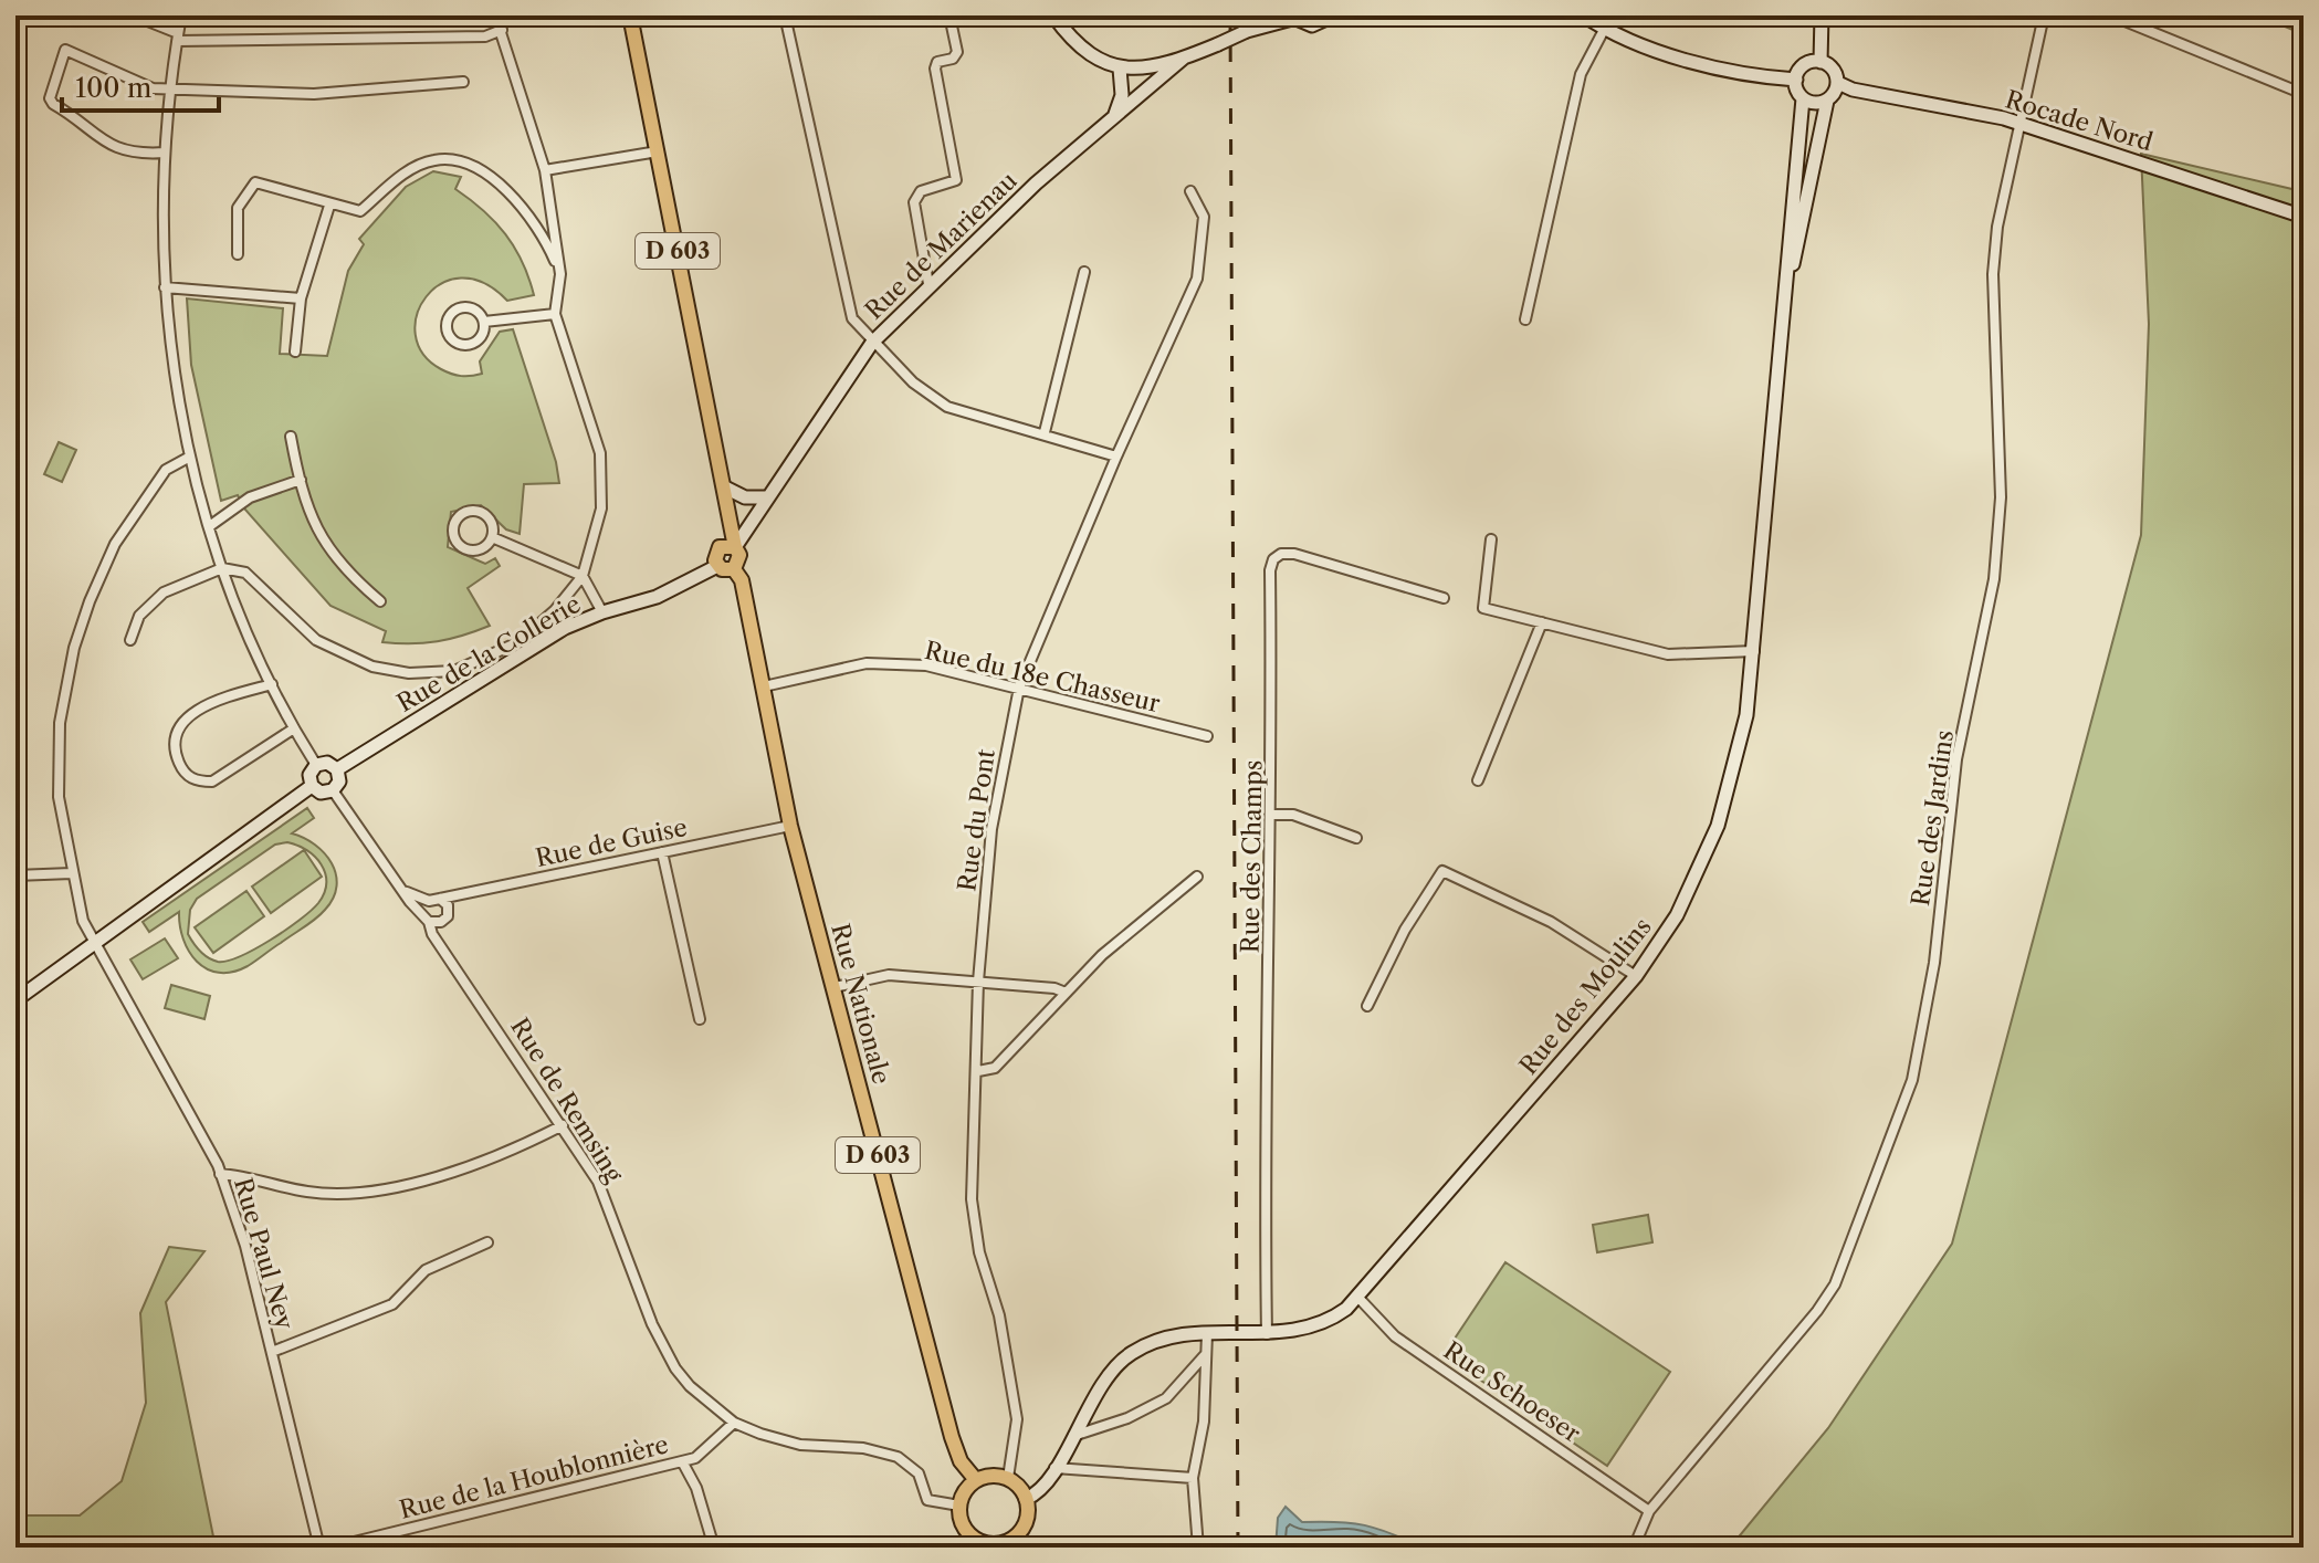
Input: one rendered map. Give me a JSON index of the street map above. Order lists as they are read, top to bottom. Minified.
{"streets":{"main road":["Rocade Nord","Rue de Marienau","D 603","Rue de la Collerie","Rue des Moulins","Rue Nationale"],"street":["Rue du 18e Chasseur","Rue des Jardins","Rue du Pont","Rue de Guise","Rue des Champs","Rue de Remsing","Rue Paul Ney","Rue Schoeser","Rue de la Houblonnière"]},"crossings":[["Rocade Nord","Rue des Jardins"],["Rocade Nord","Rue des Moulins"],["Rue de Marienau","D 603"],["D 603","Rue de la Collerie"],["Rue de la Collerie","Rue de Remsing"],["Rue du 18e Chasseur","Rue du Pont"],["Rue du 18e Chasseur","Rue Nationale"],["Rue des Jardins","Rue Schoeser"],["Rue du Pont","Rue des Moulins"],["Rue du Pont","Rue Nationale"],["Rue du Pont","Rue de Remsing"],["Rue de Guise","Rue Nationale"],["Rue des Champs","Rue des Moulins"],["Rue des Moulins","Rue Nationale"],["Rue des Moulins","Rue de Remsing"],["Rue des Moulins","Rue Schoeser"],["Rue Nationale","Rue de Remsing"],["Rue de Remsing","Rue de la Houblonnière"]],"scale_bar":"100 m"}
